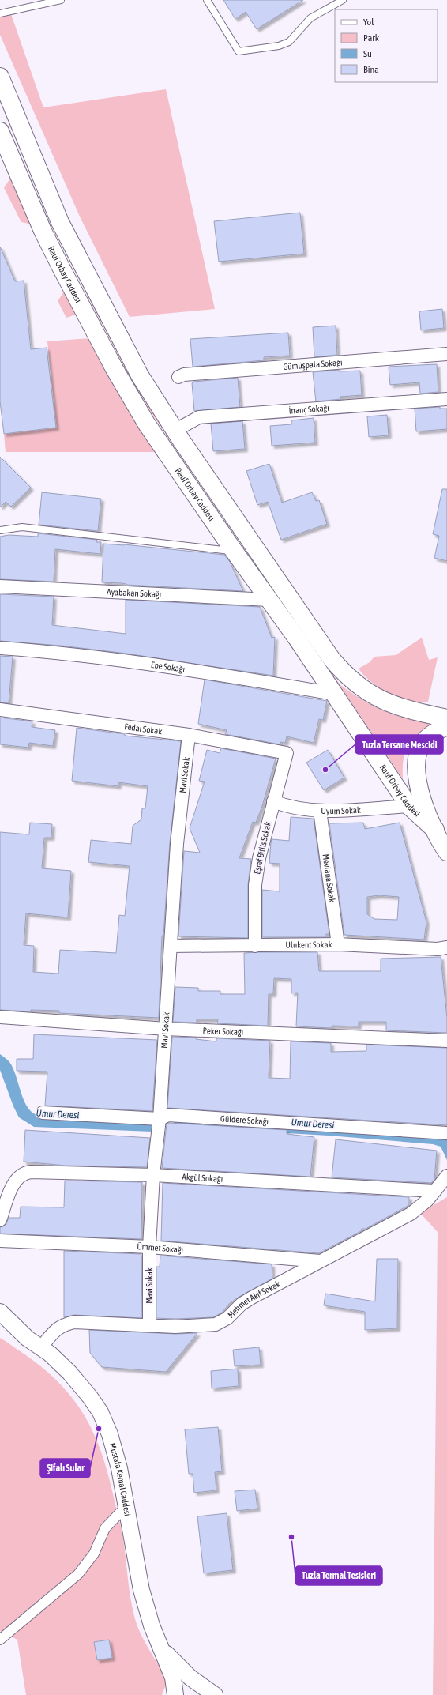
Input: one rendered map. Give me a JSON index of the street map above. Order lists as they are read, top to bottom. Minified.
{"streets":{"main road":["Rauf Orbay Caddesi"],"street":["Gümüşpala Sokağı","İnanç Sokağı","Ayabakan Sokağı","Ebe Sokağı","Fedai Sokak","Mavi Sokak","Uyum Sokak","Eşref Bitlis Sokak","Mevlana Sokak","Ulukent Sokak","Peker Sokağı","Güldere Sokağı","Akgül Sokağı","Ümmet Sokağı","Mehmet Akif Sokak","Mustafa Kemal Caddesi"]},"crossings":[["Rauf Orbay Caddesi","Ayabakan Sokağı"],["Rauf Orbay Caddesi","Ebe Sokağı"],["Rauf Orbay Caddesi","Uyum Sokak"],["Fedai Sokak","Mavi Sokak"],["Fedai Sokak","Eşref Bitlis Sokak"],["Mavi Sokak","Ulukent Sokak"],["Mavi Sokak","Peker Sokağı"],["Mavi Sokak","Güldere Sokağı"],["Mavi Sokak","Akgül Sokağı"],["Mavi Sokak","Ümmet Sokağı"],["Mavi Sokak","Mehmet Akif Sokak"],["Uyum Sokak","Eşref Bitlis Sokak"],["Uyum Sokak","Mevlana Sokak"],["Eşref Bitlis Sokak","Ulukent Sokak"],["Mevlana Sokak","Ulukent Sokak"],["Akgül Sokağı","Mehmet Akif Sokak"],["Ümmet Sokağı","Mehmet Akif Sokak"],["Mehmet Akif Sokak","Mustafa Kemal Caddesi"]],"water":["Umur Deresi"],"places":["Tuzla Tersane Mescidi","Şifalı Sular","Tuzla Termal Tesisleri"],"legend":["Yol","Park","Su","Bina"]}
